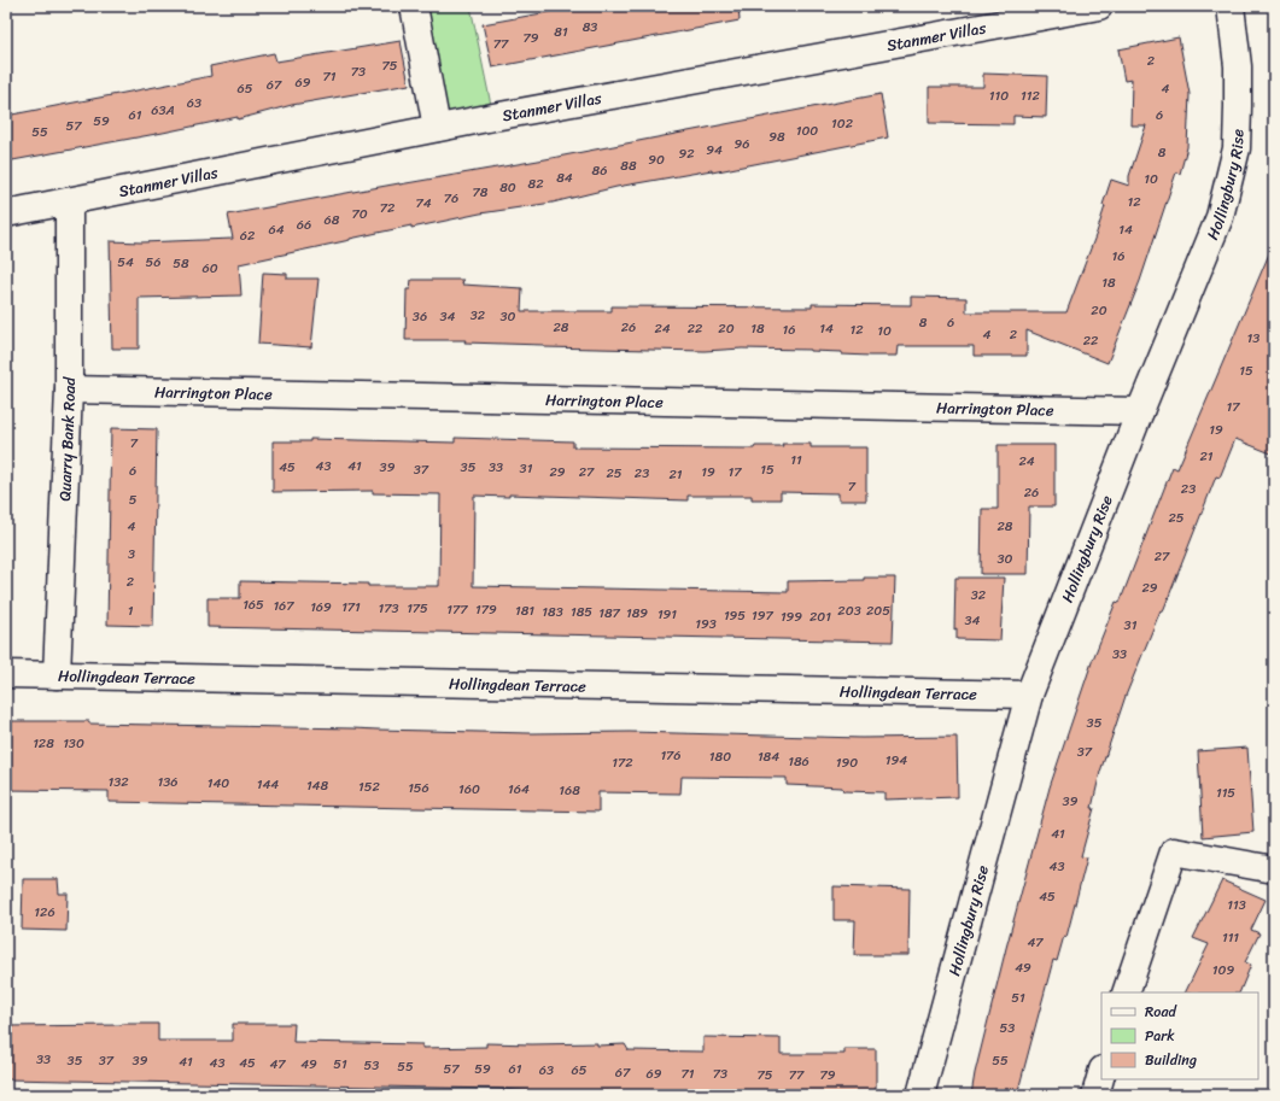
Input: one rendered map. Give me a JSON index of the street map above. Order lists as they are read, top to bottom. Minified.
{"streets":{"street":["Stanmer Villas","Hollingbury Rise","Harrington Place","Quarry Bank Road","Hollingdean Terrace"]},"crossings":[["Stanmer Villas","Quarry Bank Road"],["Hollingbury Rise","Harrington Place"],["Hollingbury Rise","Hollingdean Terrace"],["Harrington Place","Quarry Bank Road"],["Quarry Bank Road","Hollingdean Terrace"]],"house_numbers":["83","81","79","77","2","75","73","71","69","67","65","4","110","112","63","63A","61","6","59","102","57","100","55","98","96","94","8","92","90","88","86","84","10","82","80","78","76","12","74","72","70","68","66","64","14","62","16","54","56","58","60","18","20","32","36","34","30","8","6","28","26","24","22","20","18","14","16","12","10","4","2","13","22","15","17","19","7","21","11","24","43","41","45","39","35","33","31","37","15","6","29","27","19","17","25","23","21","7","23","26","5","25","4","28","3","27","30","2","29","32","165","167","169","171","173","175","177","179","1","181","203","205","183","185","187","189","191","195","197","199","201","34","193","31","33","35","128","130","37","176","180","184","194","186","172","190","132","136","140","144","148","152","156","160","164","168","115","39","41","43","45","113","126","111","47","49","109","51","53","33","35","37","39","55","41","43","45","47","49","51","53","55","57","59","61","63","65","67","69","71","73","75","77","79"],"legend":["Road","Park","Building"]}
